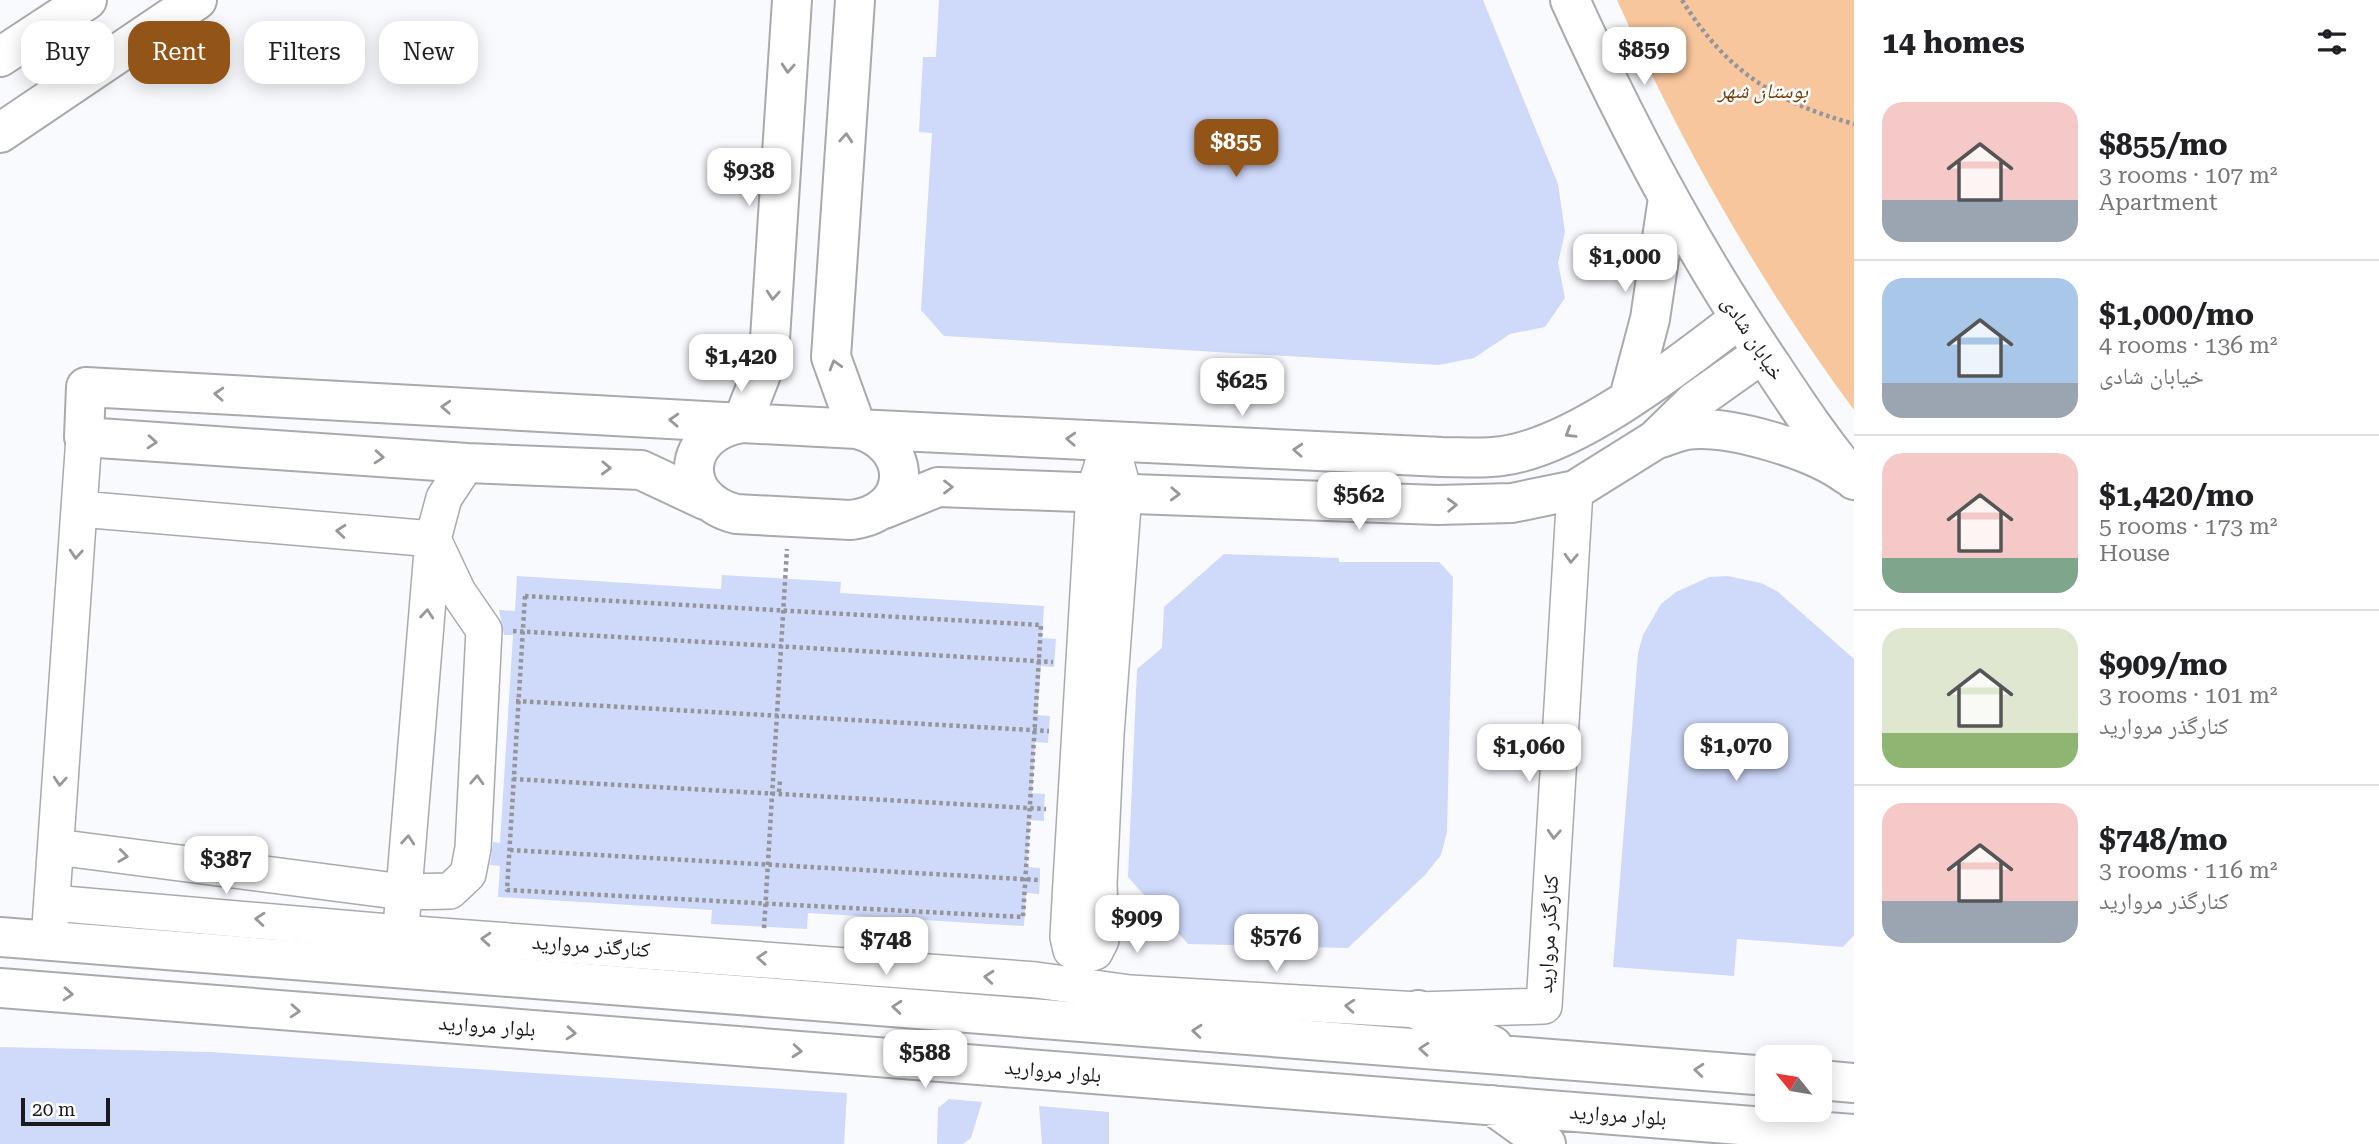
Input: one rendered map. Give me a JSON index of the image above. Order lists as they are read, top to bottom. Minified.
{"streets":{"street":["خیابان شادی","کنارگذر مروارید","بلوار مروارید"]},"parks":["بوستان شهر"],"scale_bar":"20 m","north":"top left","page":{"heading":"14 homes","chip":["Buy","Rent","Filters","New"],"price":["$859","$855","$938","$1,000","$1,420","$625","$562","$1,070","$1,060","$387","$909","$576","$748","$588"],"list":[{"name":"$855/mo","note":"3 rooms · 107 m² · Apartment"},{"name":"$1,000/mo","note":"4 rooms · 136 m² · خیابان شادی"},{"name":"$1,420/mo","note":"5 rooms · 173 m² · House"},{"name":"$909/mo","note":"3 rooms · 101 m² · کنارگذر مروارید"},{"name":"$748/mo","note":"3 rooms · 116 m² · کنارگذر مروارید"}],"scale":"20 m"}}
